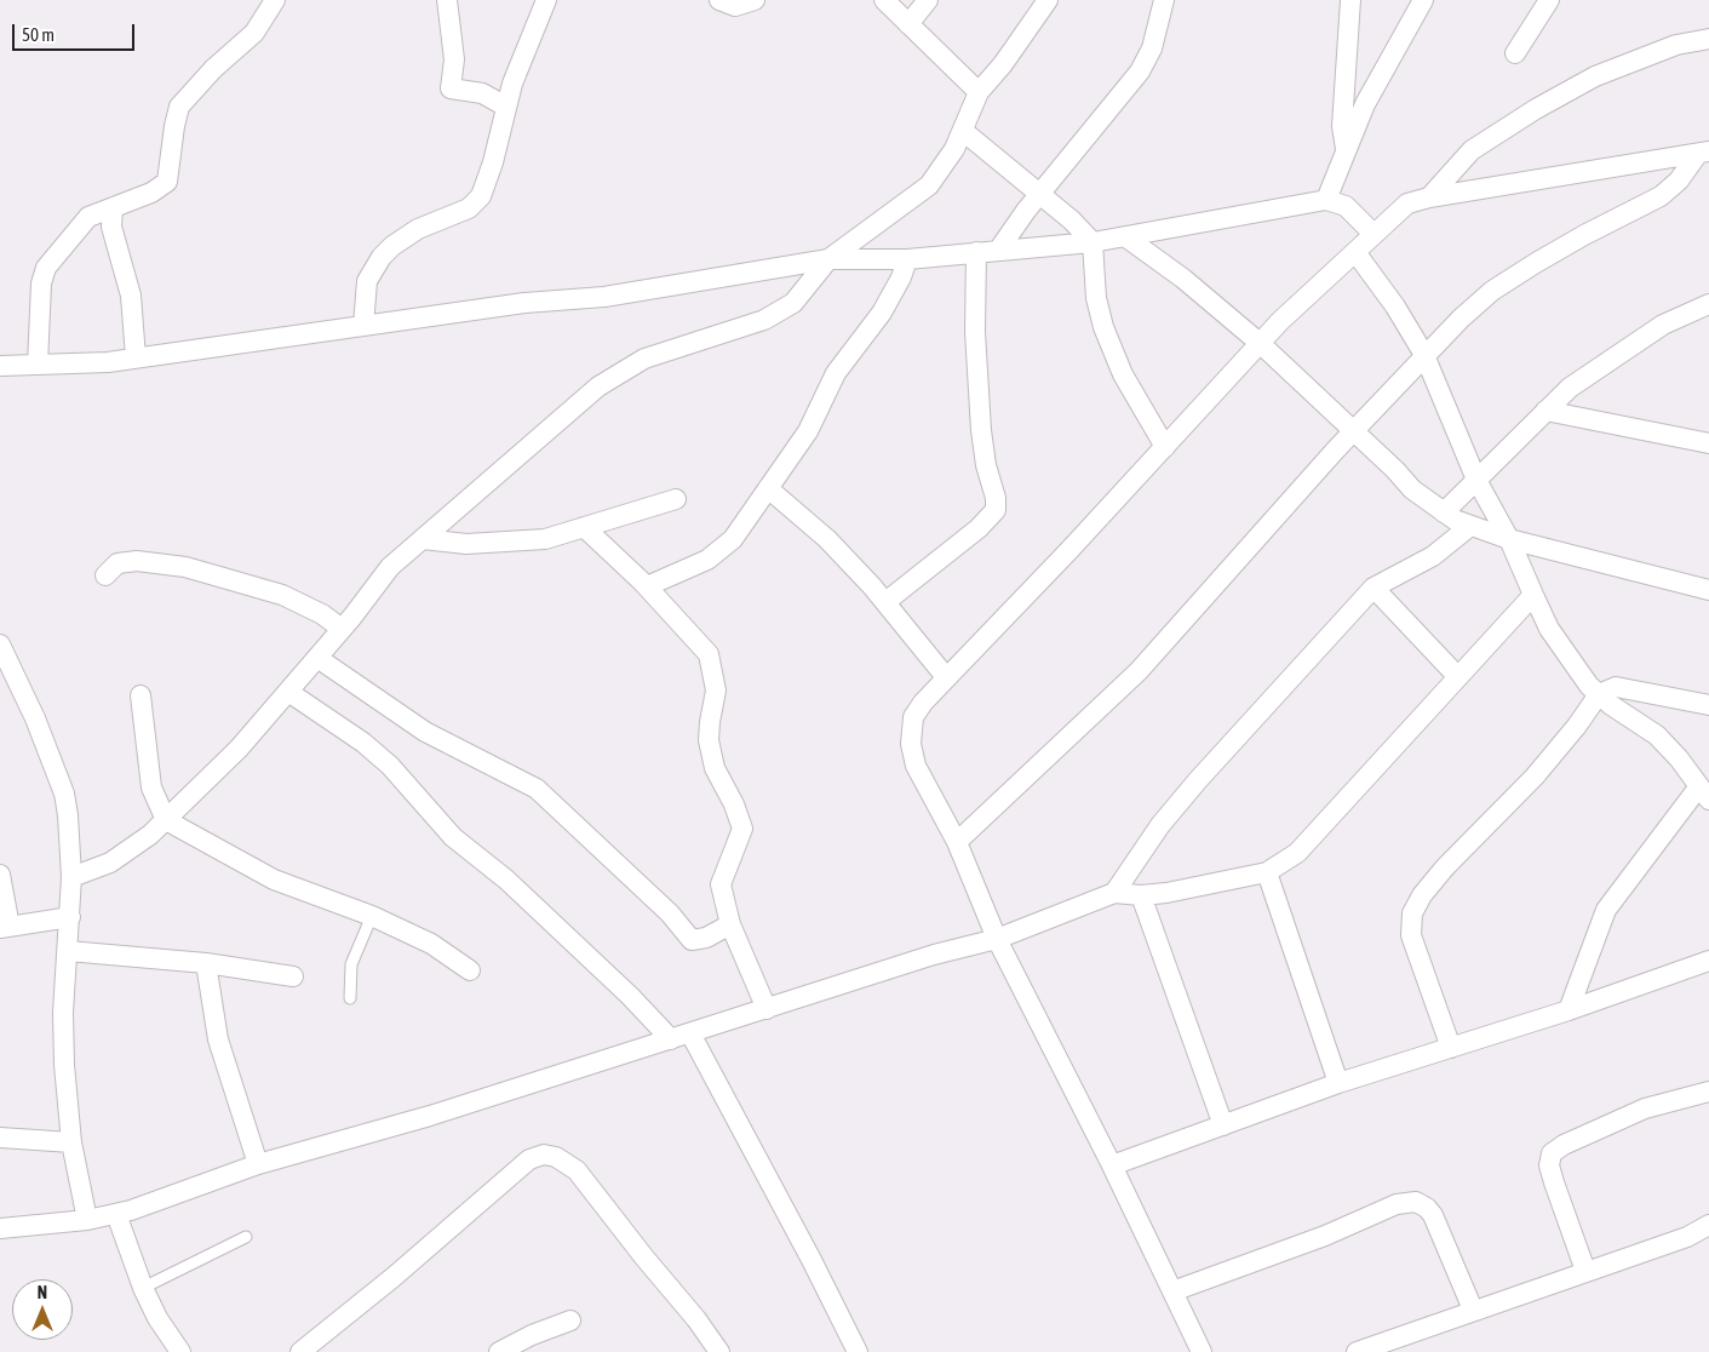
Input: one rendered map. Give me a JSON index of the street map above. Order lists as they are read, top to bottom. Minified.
{"scale_bar":"50 m","north":"top"}
